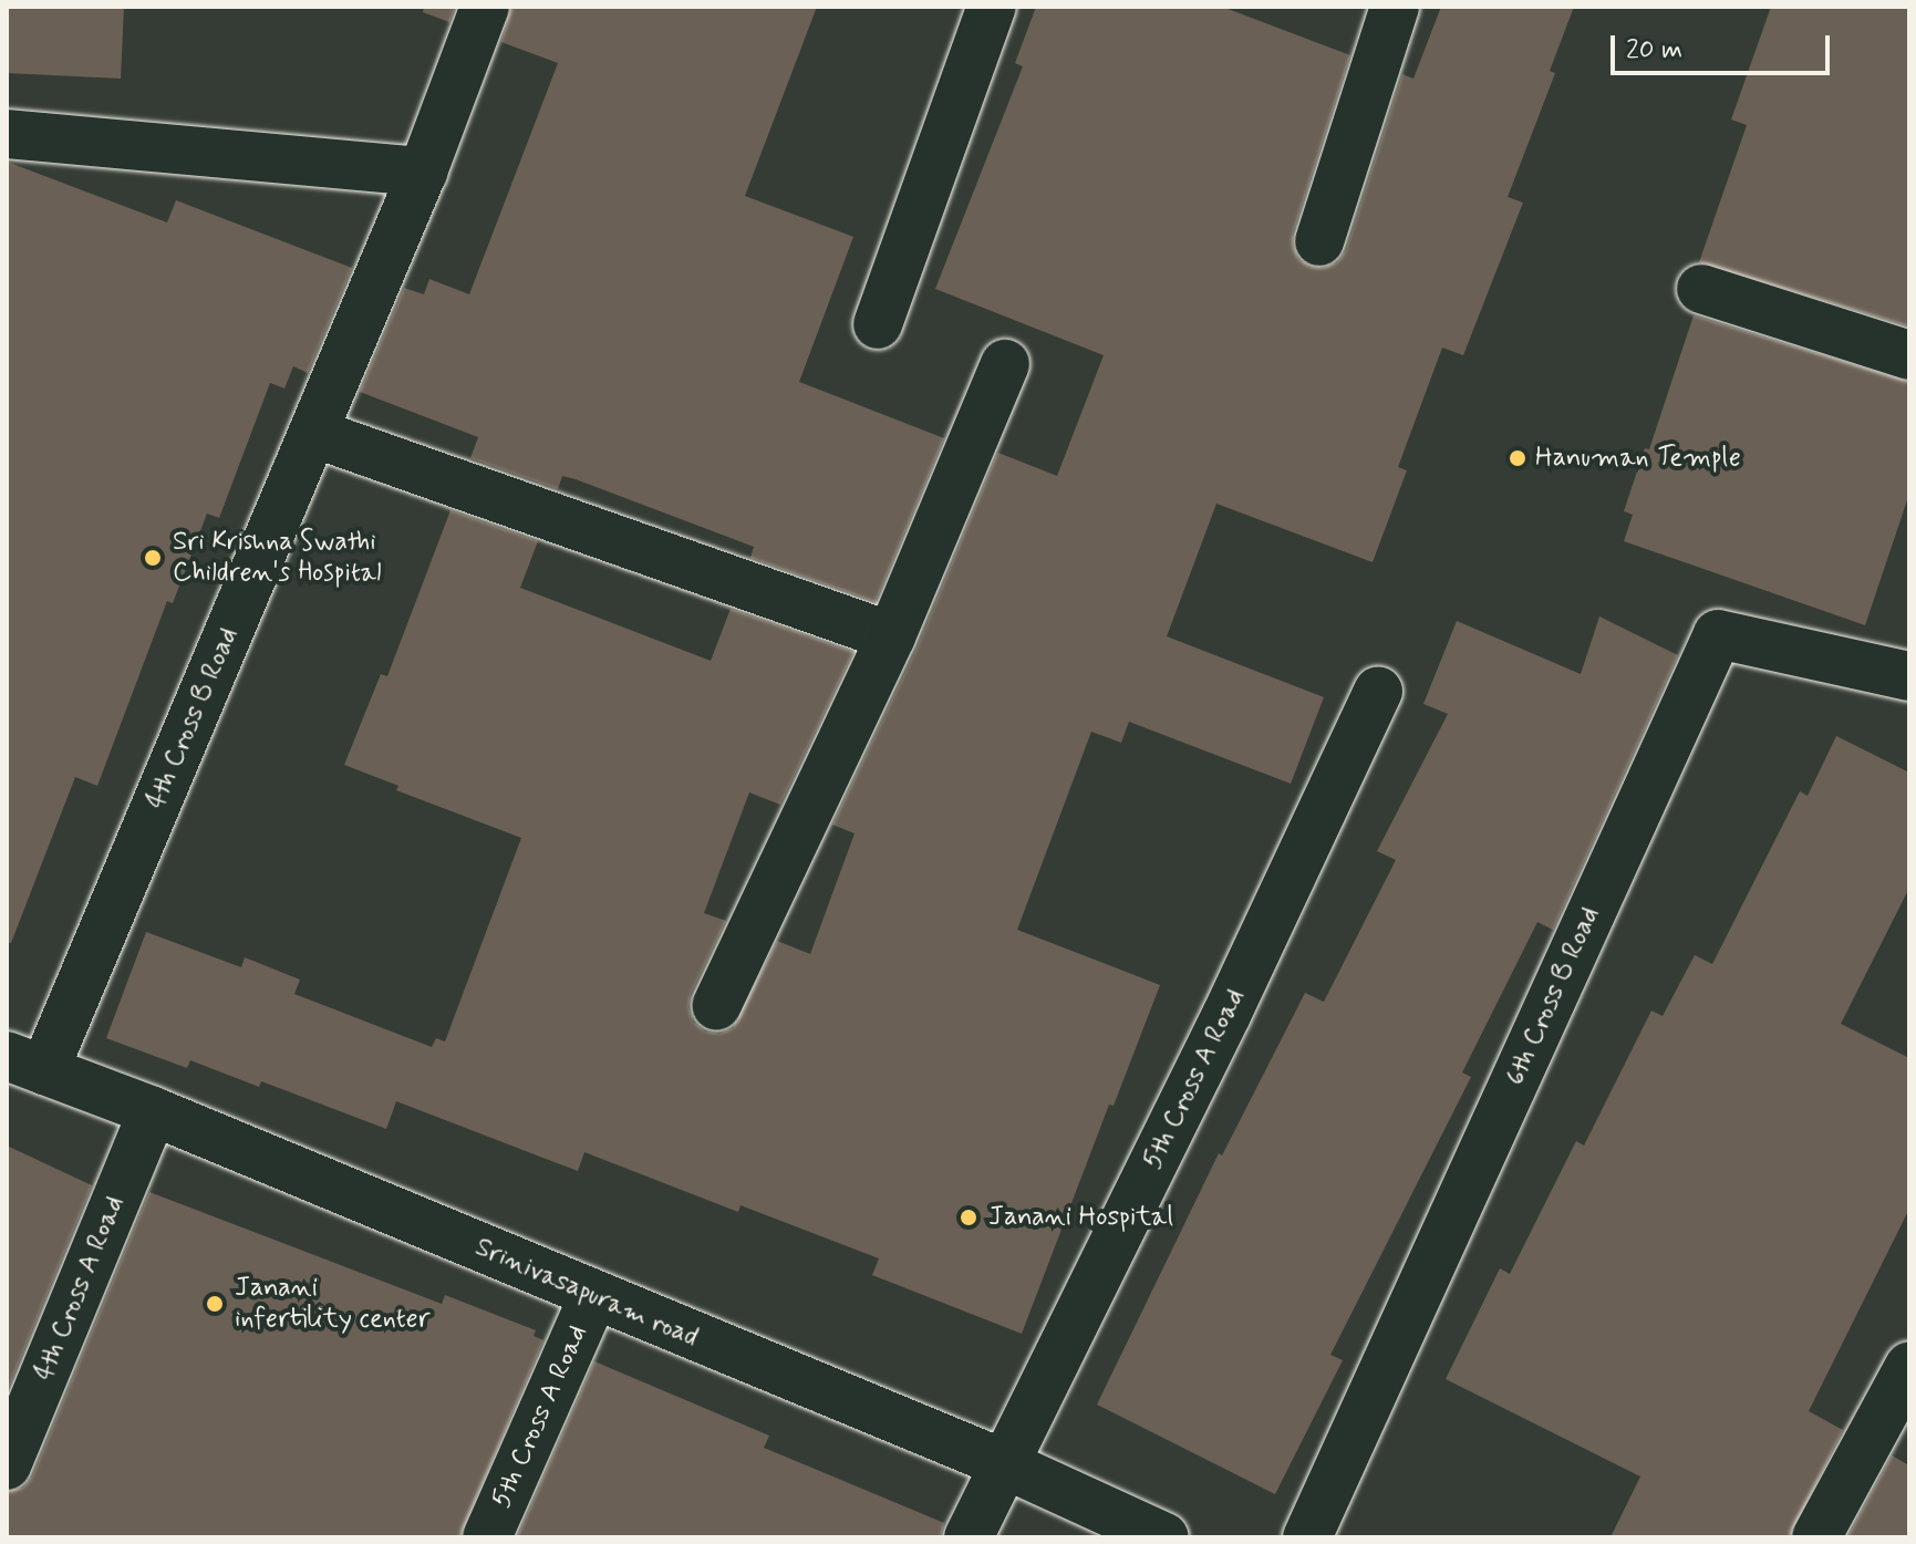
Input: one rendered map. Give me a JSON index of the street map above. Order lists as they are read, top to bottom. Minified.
{"streets":{"street":["4th Cross B Road","6th Cross B Road","5th Cross A Road","4th Cross A Road","Srinivasapuram road"]},"crossings":[["4th Cross B Road","Srinivasapuram road"],["5th Cross A Road","Srinivasapuram road"],["4th Cross A Road","Srinivasapuram road"]],"places":["Hanuman Temple","Sri Krishna Swathi Children's Hospital","Janani Hospital","Janani infertility center"],"scale_bar":"20 m"}
